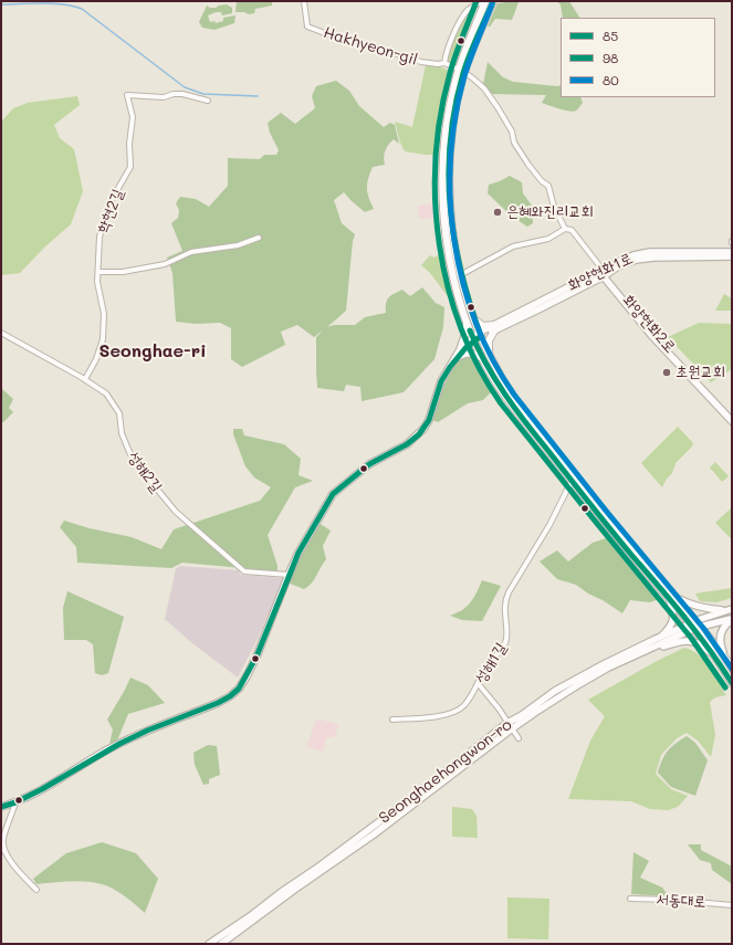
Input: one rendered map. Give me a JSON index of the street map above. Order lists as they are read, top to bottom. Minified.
{"streets":{"street":["Hakhyeon-gil","학현2길","화양현화1로","화양현화2로","성해2길","성해1길","Seonghaehongwon-ro","서동대로"]},"crossings":[["Hakhyeon-gil","화양현화1로"],["Hakhyeon-gil","화양현화2로"],["학현2길","성해2길"],["화양현화1로","화양현화2로"]],"districts":["Seonghae-ri"],"places":["은혜와진리교회","초원교회"],"lines":["transit line 85","transit line 98","transit line 80"],"legend":["85","98","80"]}
